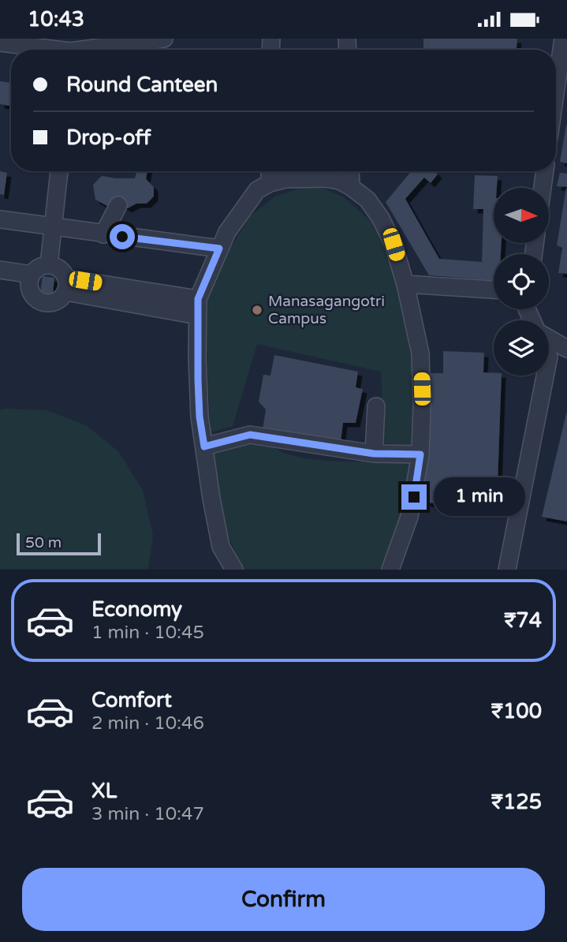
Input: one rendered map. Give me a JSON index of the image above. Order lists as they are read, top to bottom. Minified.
{"places":["Manasagangotri Campus"],"scale_bar":"50 m","north":"right","page":{"status":"10:43","banner":["Round Canteen","Drop-off"],"bubble":"1 min","scale":"50 m","list":[{"name":"Economy","note":"1 min · 10:45","value":"₹74"},{"name":"Comfort","note":"2 min · 10:46","value":"₹100"},{"name":"XL","note":"3 min · 10:47","value":"₹125"}],"buttons":"Confirm"}}
